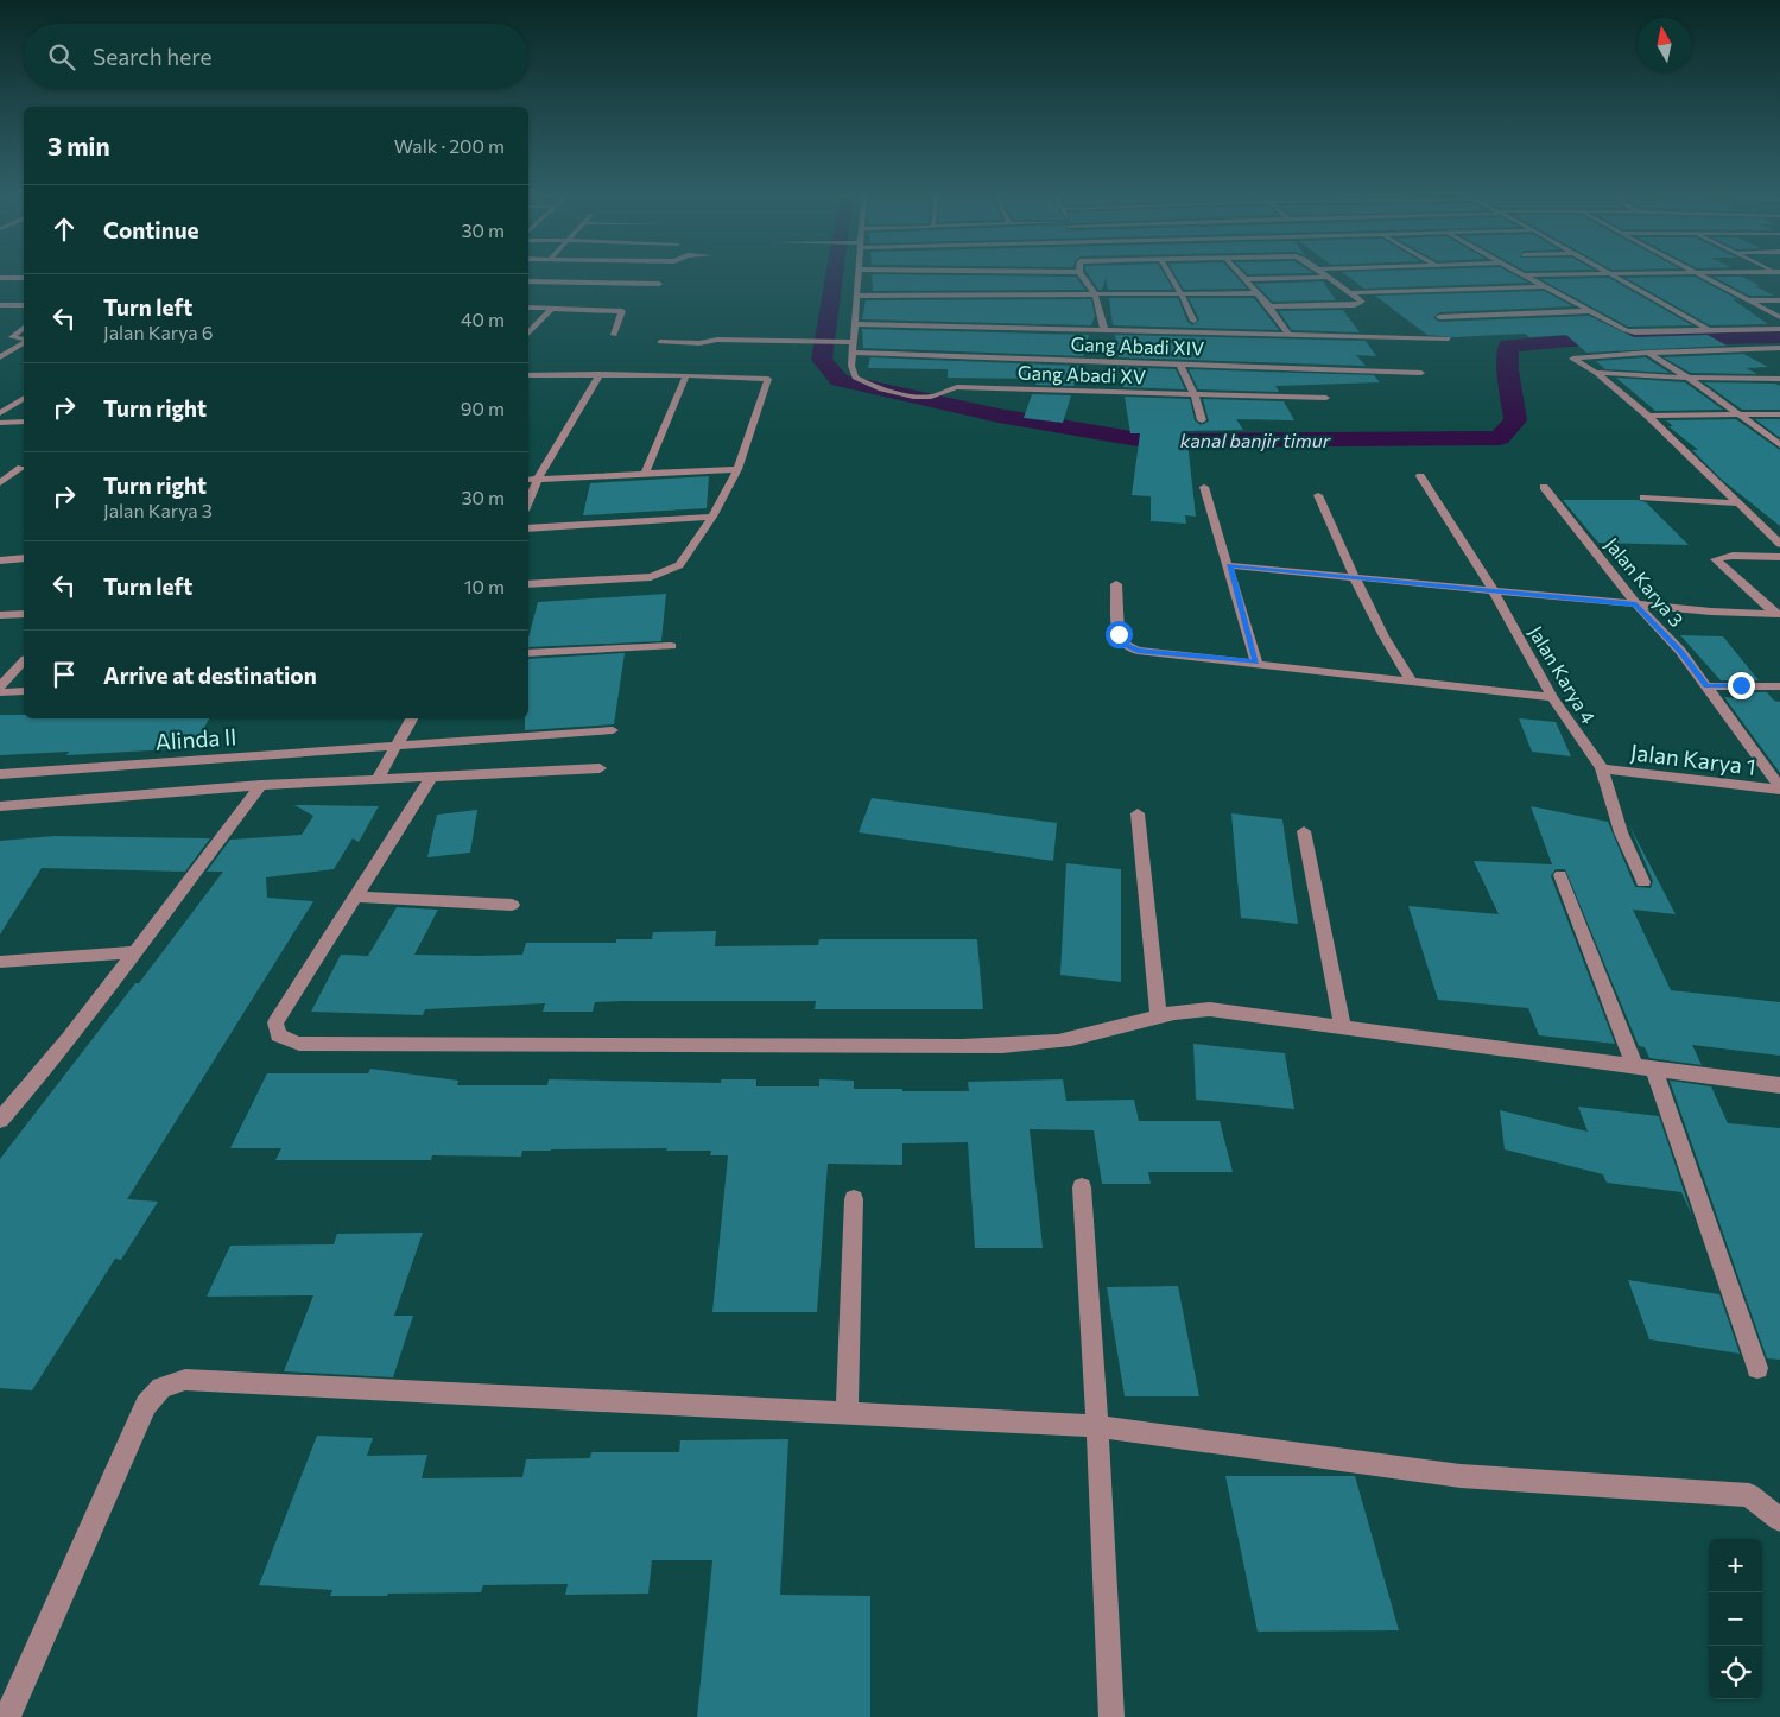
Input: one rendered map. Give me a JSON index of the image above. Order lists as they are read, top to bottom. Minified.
{"streets":{"street":["Gang Abadi XIV","Gang Abadi XV","Jalan Karya 3","Jalan Karya 4","Alinda II","Jalan Karya 1"]},"crossings":[["Gang Abadi XIV","Gang Abadi XV"],["Jalan Karya 3","Jalan Karya 1"],["Jalan Karya 4","Jalan Karya 1"]],"water":["kanal banjir timur"],"north":"top","page":{"search":"Search here","heading":["3 min","Walk · 200 m"],"list":[["Continue","30 m"],["Turn left","Jalan Karya 6","40 m"],["Turn right","90 m"],["Turn right","Jalan Karya 3","30 m"],["Turn left","10 m"],"Arrive at destination"],"map_buttons":["+","−"]}}
